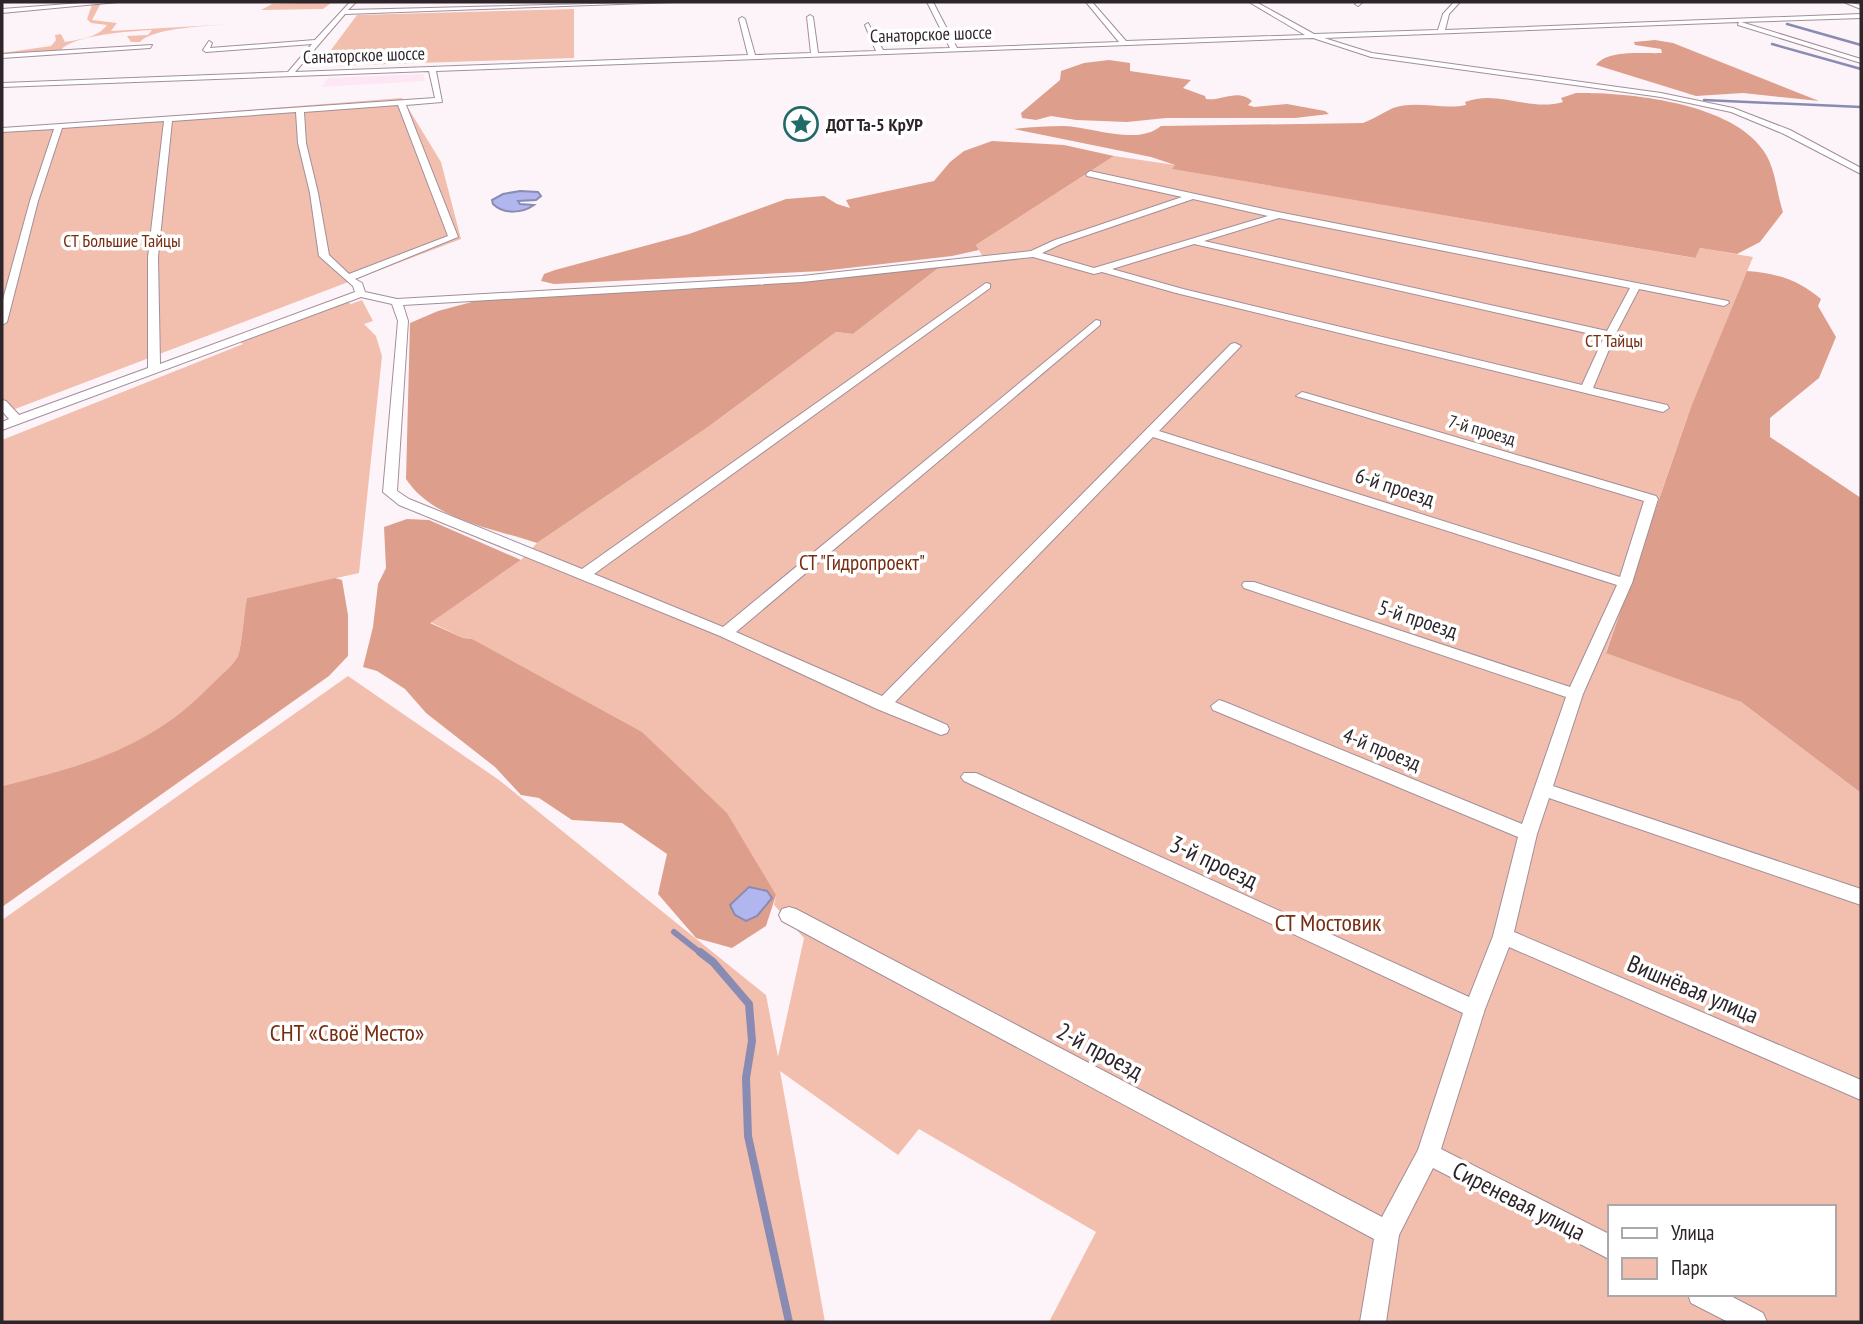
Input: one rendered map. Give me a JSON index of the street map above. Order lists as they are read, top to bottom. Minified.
{"streets":{"street":["Санаторское шоссе","7-й проезд","6-й проезд","5-й проезд","4-й проезд","3-й проезд","Вишнёвая улица","2-й проезд","Сиреневая улица"]},"crossings":[["7-й проезд","6-й проезд"]],"parks":["СТ Большие Тайцы","СТ Тайцы","СТ \"Гидропроект\"","СТ Мостовик","СНТ «Своё Место»"],"places":{"place":["ДОТ Та-5 КрУР"]},"legend":["Улица","Парк"]}
